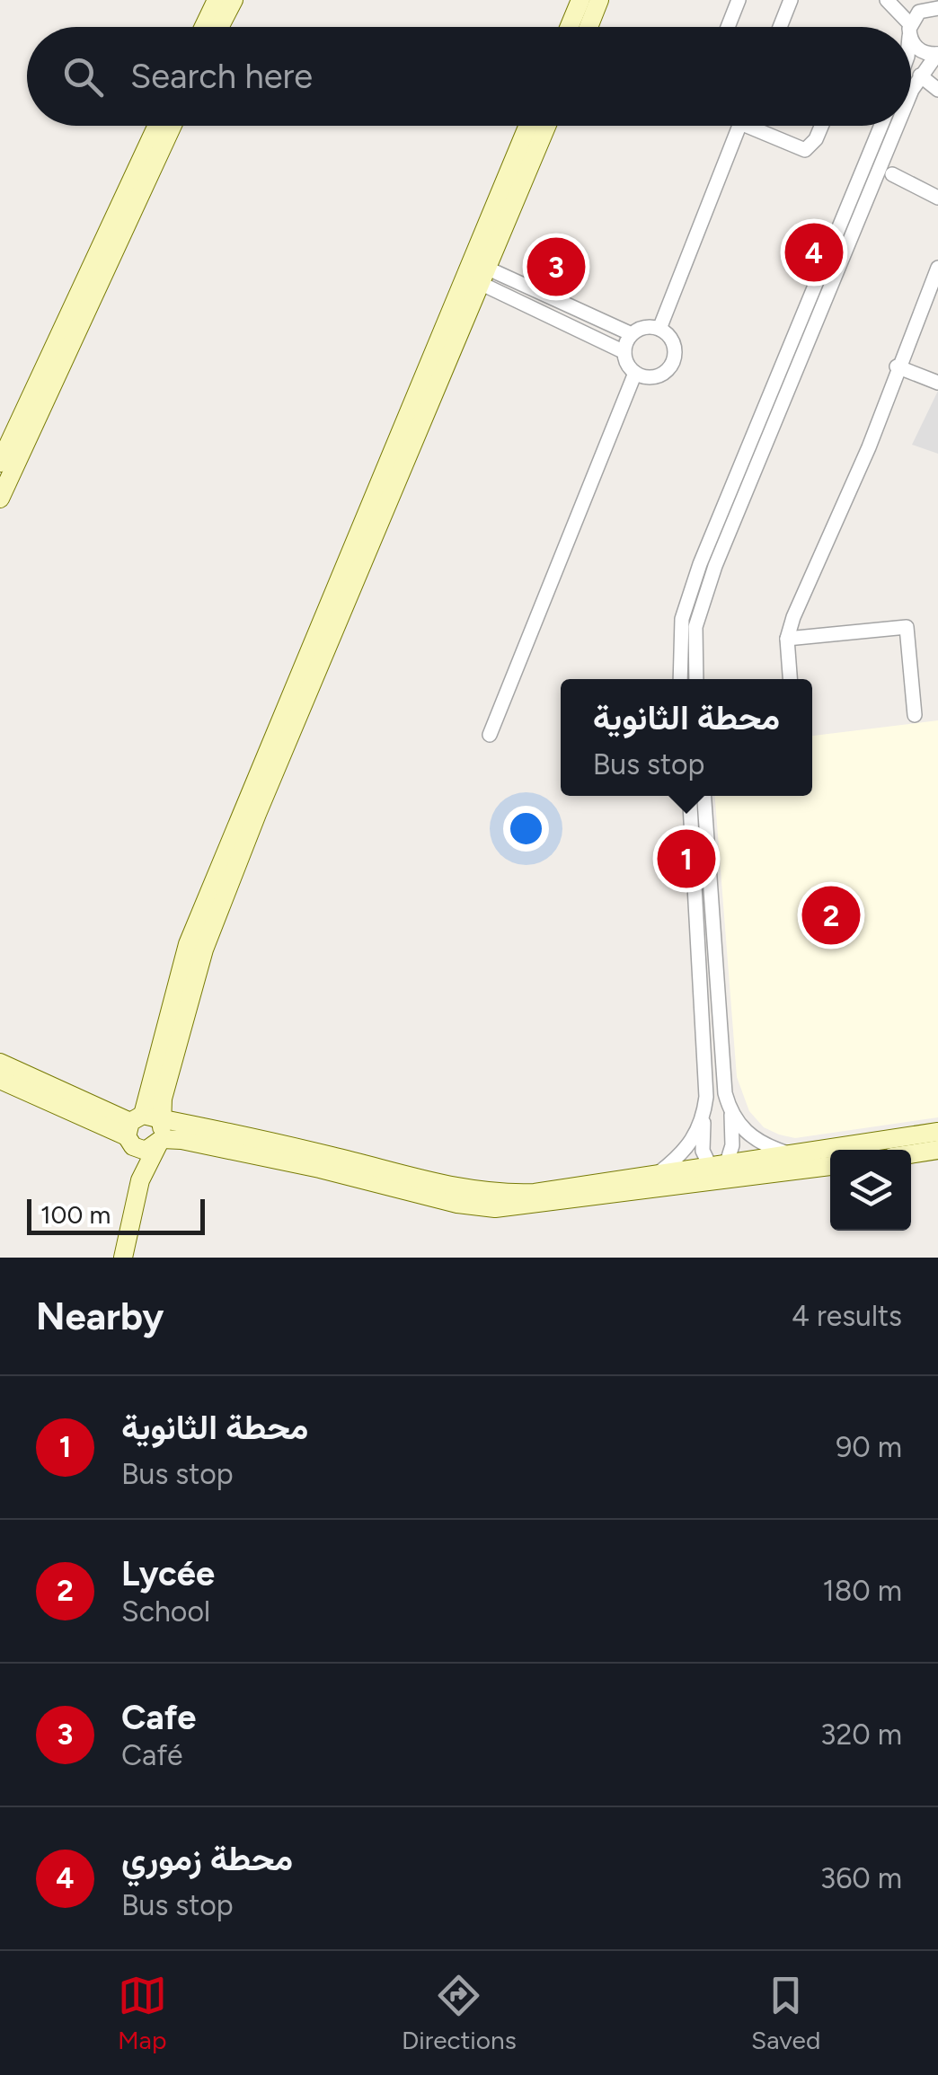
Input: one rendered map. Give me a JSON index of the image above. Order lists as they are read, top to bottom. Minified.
{"scale_bar":"100 m","page":{"search":"Search here","pins":["4","3","1","2"],"popup":["محطة الثانوية","Bus stop"],"scale":"100 m","heading":["Nearby","4 results"],"list":[{"mark":"1","name":"محطة الثانوية","note":"Bus stop","value":"90 m"},{"mark":"2","name":"Lycée","note":"School","value":"180 m"},{"mark":"3","name":"Cafe","note":"Café","value":"320 m"},{"mark":"4","name":"محطة زموري","note":"Bus stop","value":"360 m"}],"nav":["Map","Directions","Saved"]}}
